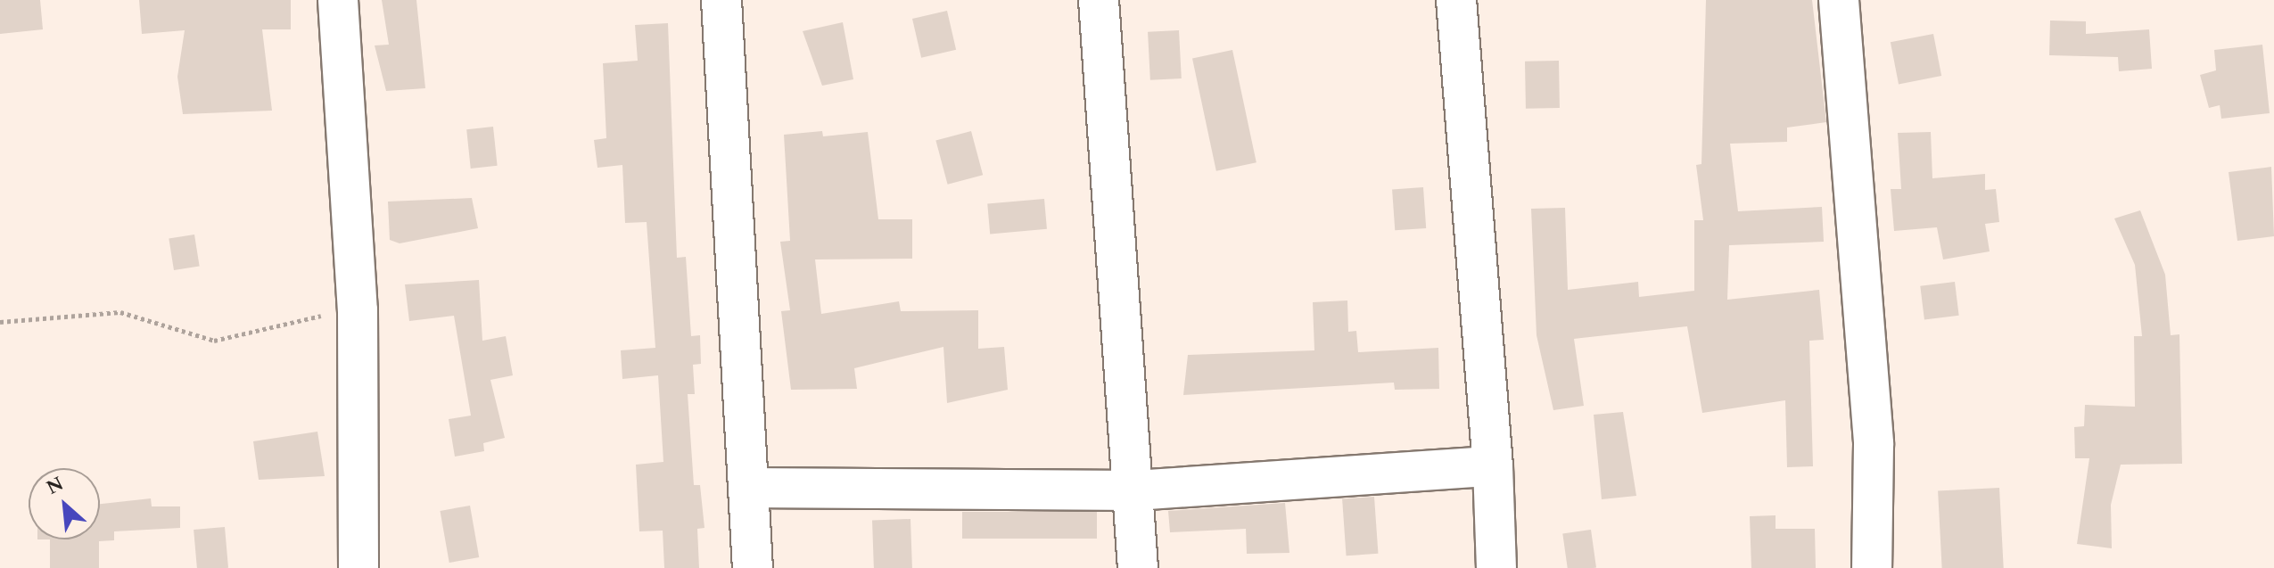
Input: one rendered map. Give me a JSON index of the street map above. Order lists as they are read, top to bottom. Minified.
{"north":"top left"}
